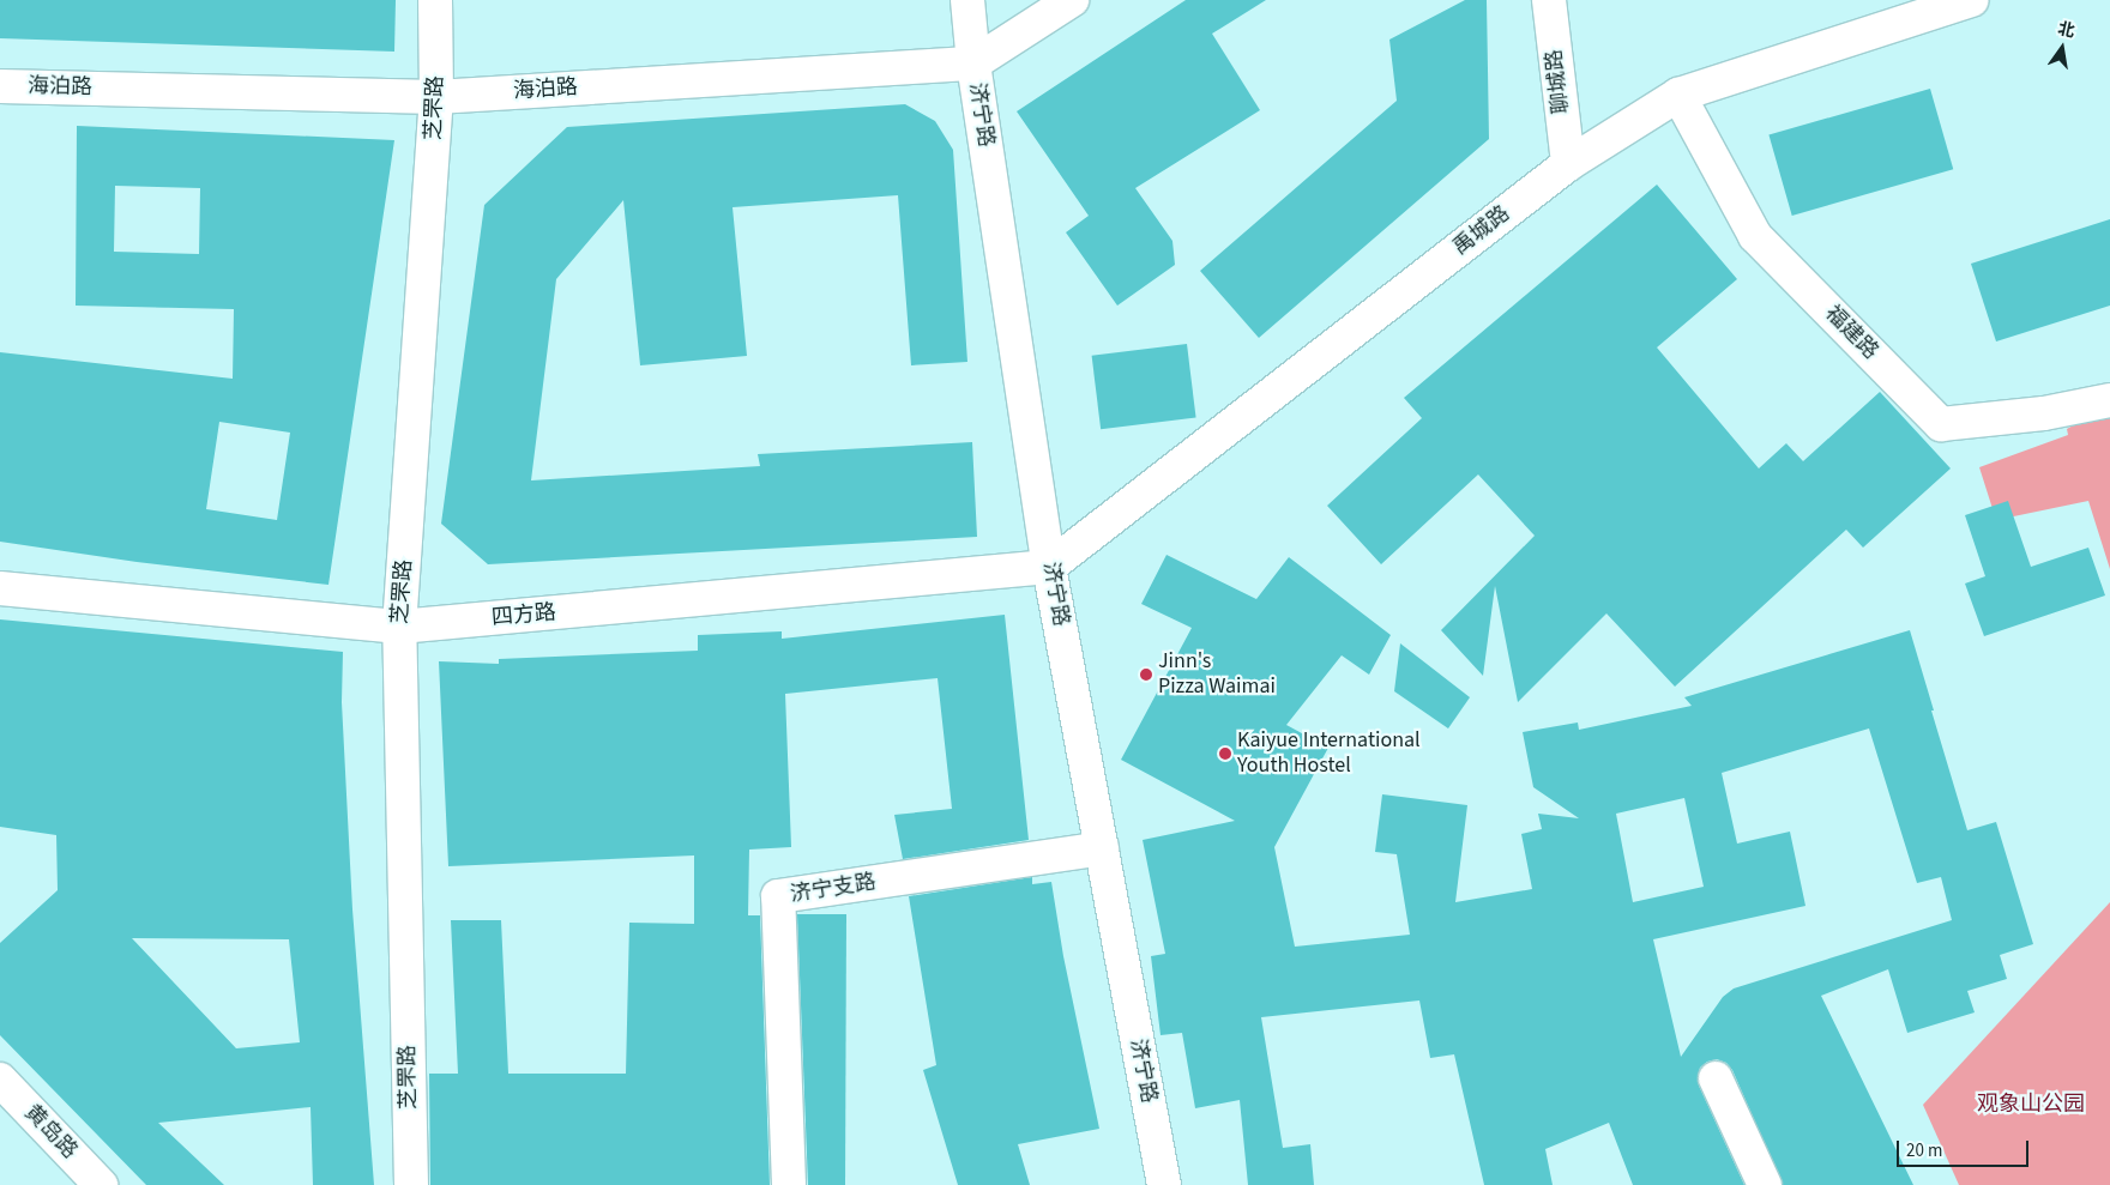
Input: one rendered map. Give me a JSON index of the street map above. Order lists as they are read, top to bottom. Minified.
{"streets":{"street":["聊城路","海泊路","芝罘路","济宁路","禹城路","福建路","四方路","济宁支路","黄岛路"]},"crossings":[["聊城路","禹城路"],["海泊路","芝罘路"],["海泊路","济宁路"],["芝罘路","四方路"],["济宁路","禹城路"],["济宁路","四方路"],["济宁路","济宁支路"],["禹城路","福建路"],["禹城路","四方路"]],"parks":["观象山公园"],"places":["Jinn's Pizza Waimai","Kaiyue International Youth Hostel"],"scale_bar":"20 m","north":"top"}
